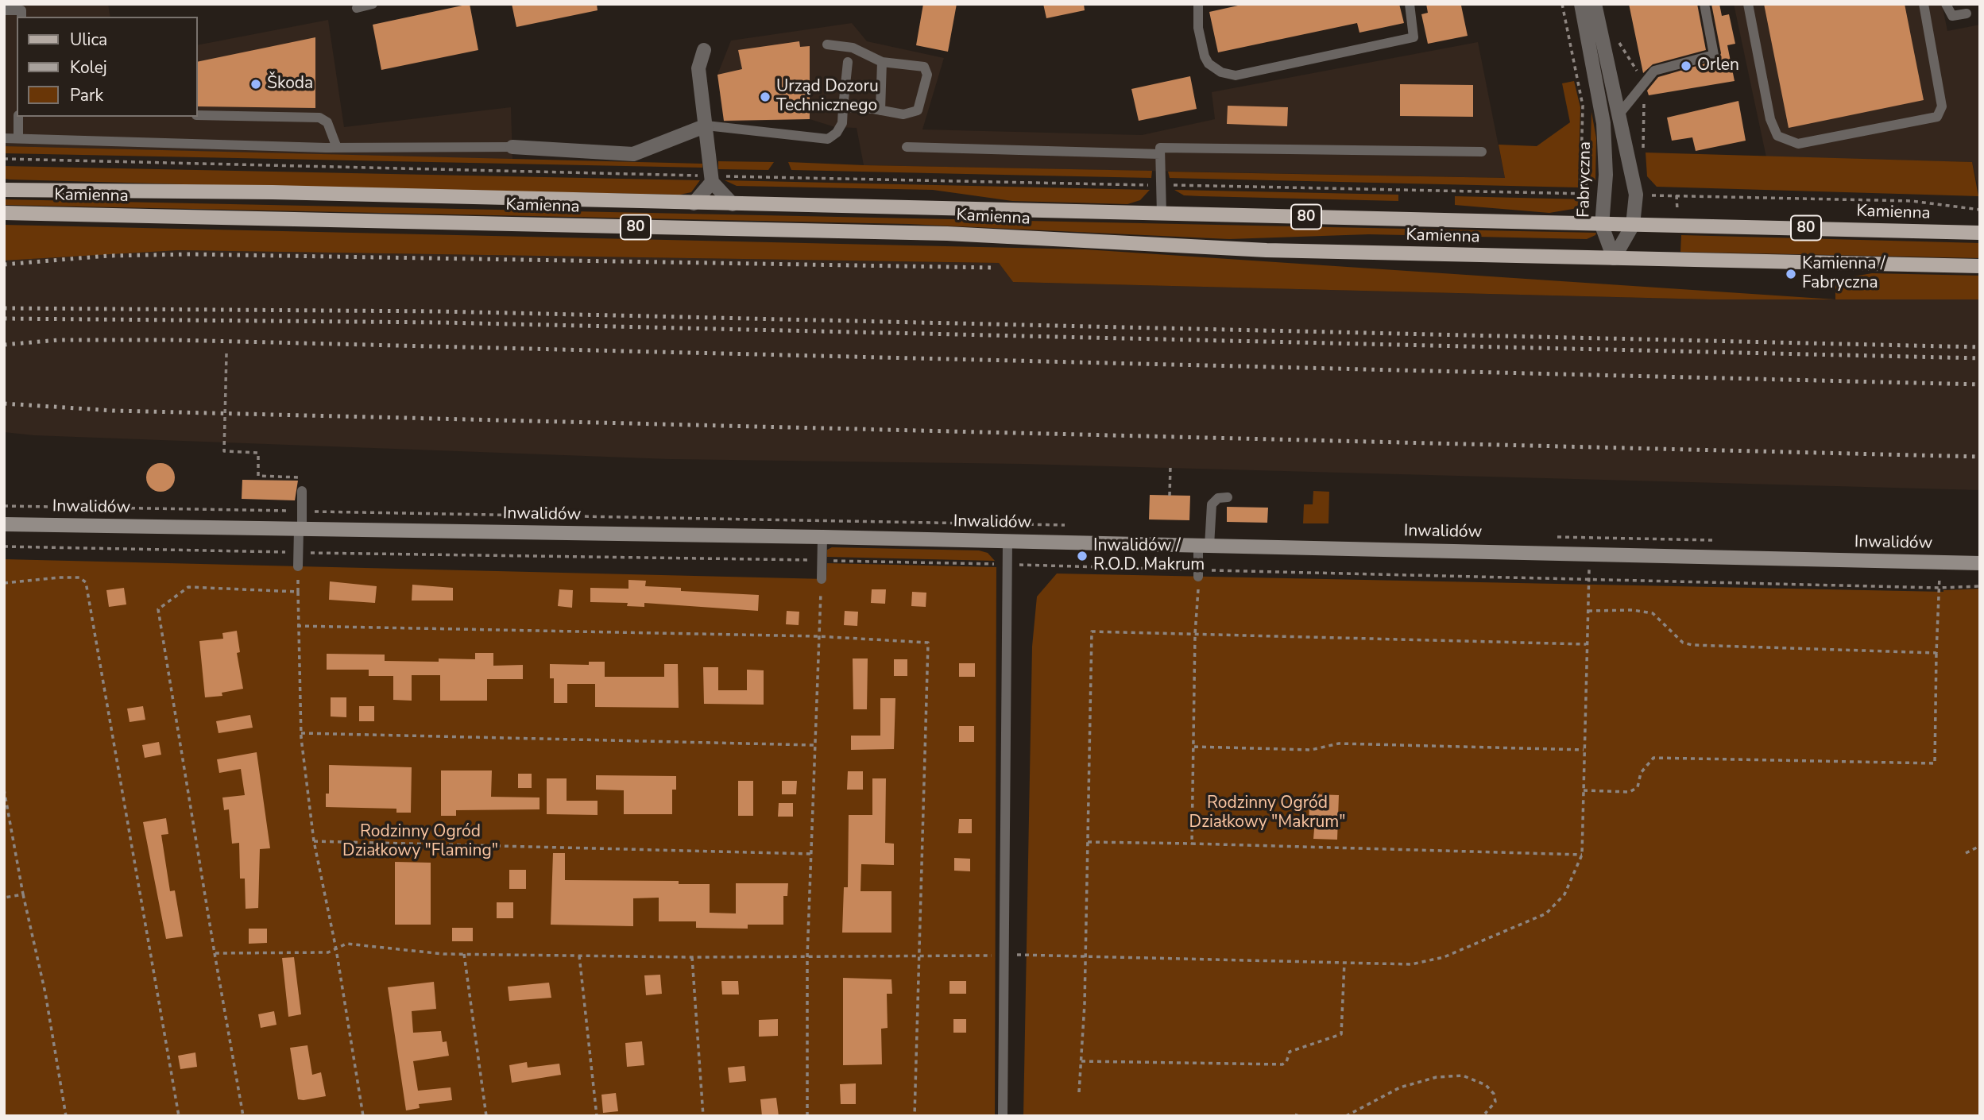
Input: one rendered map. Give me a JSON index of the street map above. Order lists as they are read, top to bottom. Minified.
{"streets":{"main road":["Kamienna","80"],"street":["Fabryczna","Inwalidów"]},"crossings":[["Fabryczna","Kamienna"]],"parks":["Rodzinny Ogród Działkowy \"Makrum\"","Rodzinny Ogród Działkowy \"Flaming\""],"places":["Orlen","Škoda","Urząd Dozoru Technicznego","Kamienna / Fabryczna","Inwalidów / R.O.D. Makrum"],"legend":["Ulica","Kolej","Park"]}
